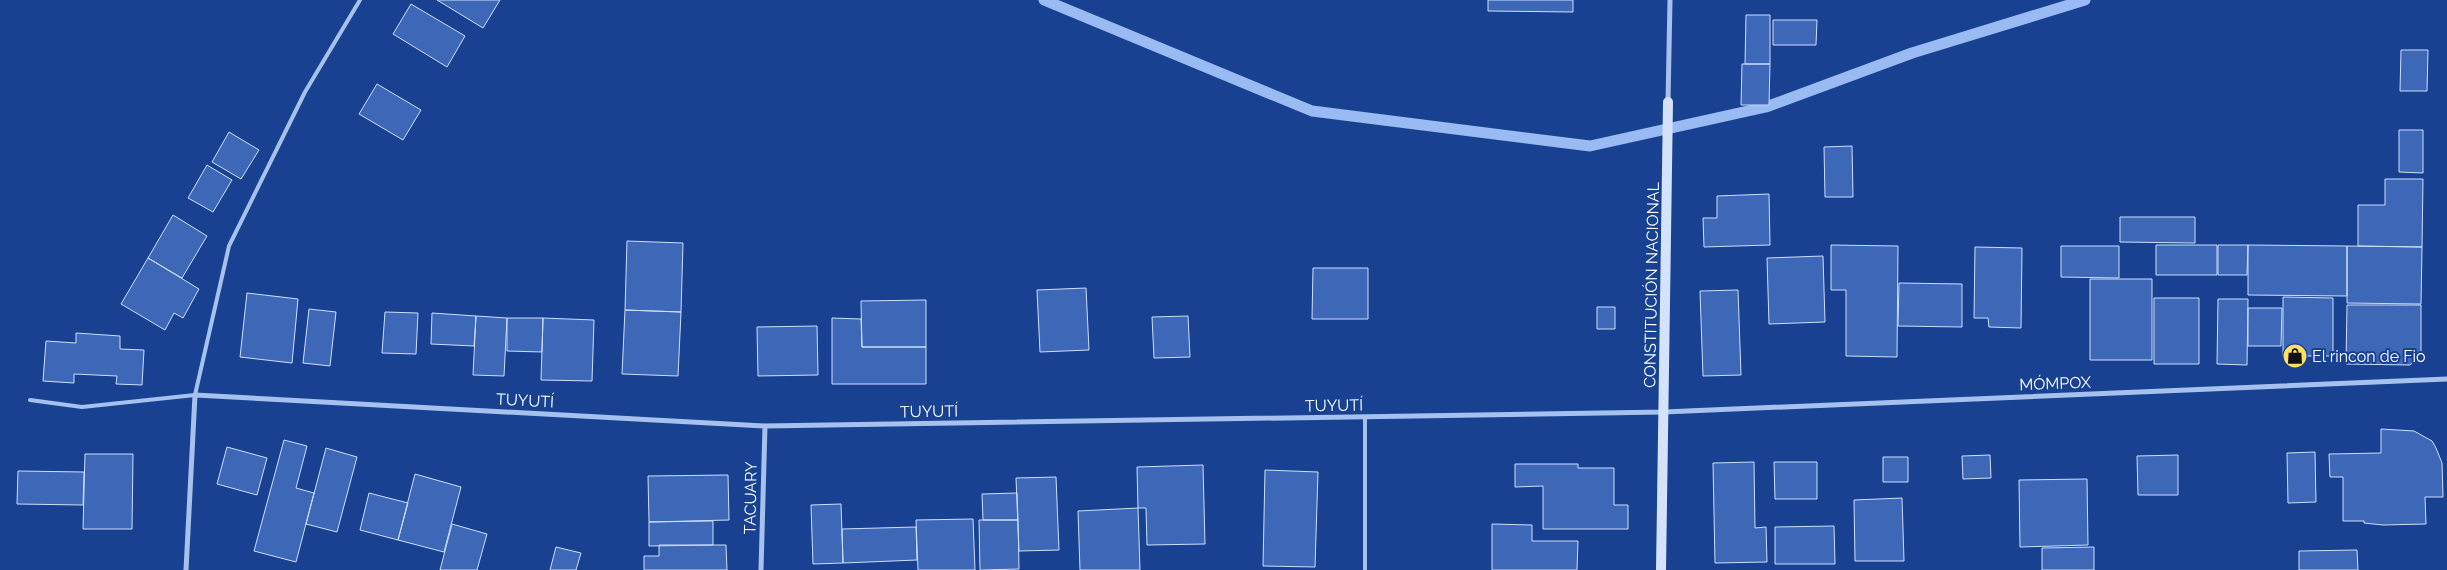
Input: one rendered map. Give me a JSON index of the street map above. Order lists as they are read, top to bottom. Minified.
{"streets":{"street":["CONSTITUCIÓN NACIONAL","MÓMPOX","TUYUTÍ","TACUARY"]},"crossings":[["CONSTITUCIÓN NACIONAL","MÓMPOX"],["CONSTITUCIÓN NACIONAL","TUYUTÍ"],["MÓMPOX","TUYUTÍ"],["TUYUTÍ","TACUARY"]],"places":{"shop":["El rincon de Fio"]}}
